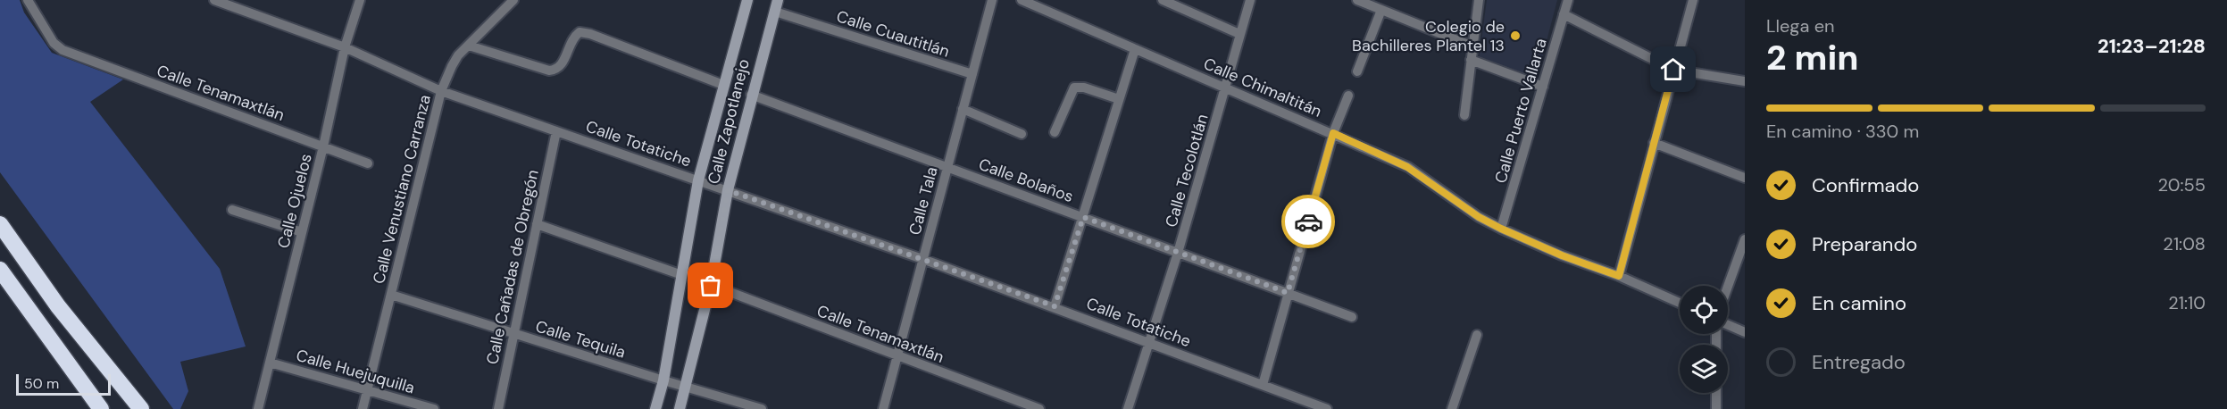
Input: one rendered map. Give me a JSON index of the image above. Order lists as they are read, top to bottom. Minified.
{"streets":{"street":["Calle Cuautitlán","Calle Chimaltitán","Calle Tenamaxtlán","Calle Puerto Vallarta","Calle Zapotlanejo","Calle Totatiche","Calle Tecolotlán","Calle Bolaños","Calle Venustiano Carranza","Calle Ojuelos","Calle Tala","Calle Cañadas de Obregón","Calle Tequila","Calle Huejuquilla"]},"crossings":[["Calle Cuautitlán","Calle Zapotlanejo"],["Calle Cuautitlán","Calle Tala"],["Calle Chimaltitán","Calle Puerto Vallarta"],["Calle Chimaltitán","Calle Tecolotlán"],["Calle Tenamaxtlán","Calle Zapotlanejo"],["Calle Tenamaxtlán","Calle Ojuelos"],["Calle Tenamaxtlán","Calle Tala"],["Calle Zapotlanejo","Calle Totatiche"],["Calle Zapotlanejo","Calle Bolaños"],["Calle Zapotlanejo","Calle Tequila"],["Calle Totatiche","Calle Tecolotlán"],["Calle Totatiche","Calle Venustiano Carranza"],["Calle Totatiche","Calle Ojuelos"],["Calle Totatiche","Calle Tala"],["Calle Totatiche","Calle Cañadas de Obregón"],["Calle Tecolotlán","Calle Bolaños"],["Calle Bolaños","Calle Tala"],["Calle Venustiano Carranza","Calle Tequila"],["Calle Venustiano Carranza","Calle Huejuquilla"],["Calle Ojuelos","Calle Huejuquilla"],["Calle Cañadas de Obregón","Calle Tequila"]],"places":["Colegio de Bachilleres Plantel 13"],"scale_bar":"50 m","page":{"heading":["2 min","Llega en","21:23–21:28"],"bar":"En camino · 330 m","list":[["Confirmado","20:55"],["Preparando","21:08"],["En camino","21:10"],"Entregado"],"scale":"50 m"}}
